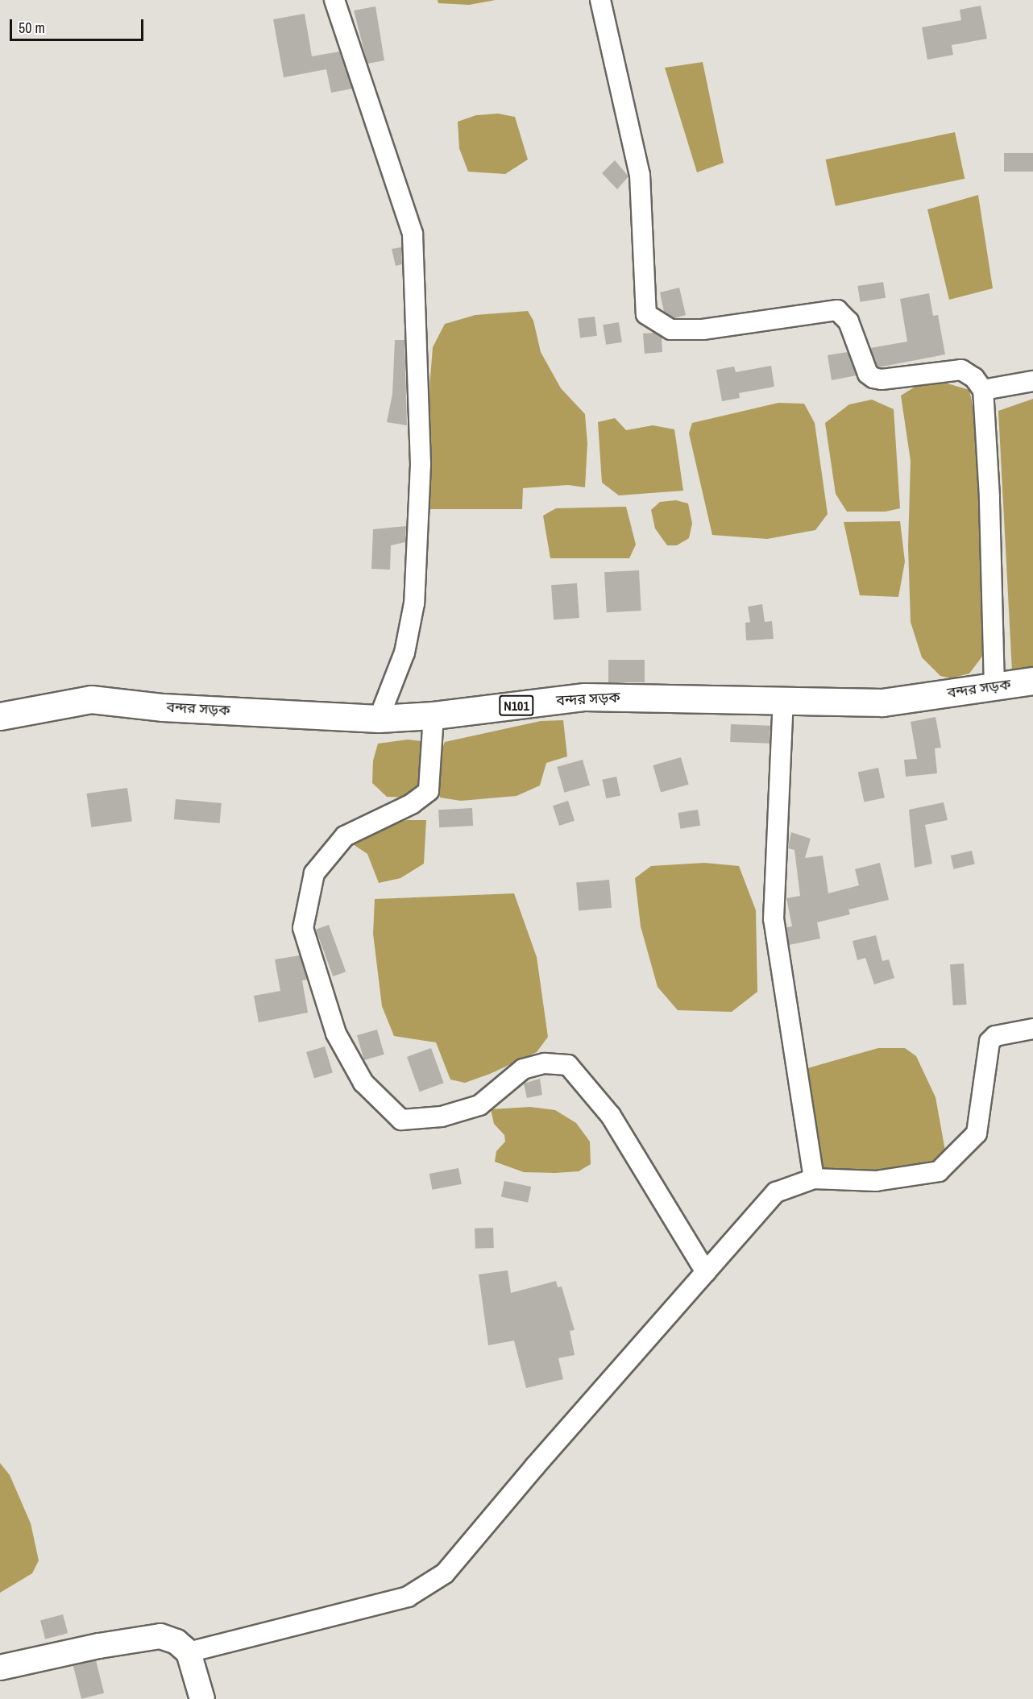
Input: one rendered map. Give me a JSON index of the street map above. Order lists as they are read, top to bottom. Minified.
{"streets":{"highway":["বন্দর সড়ক","N101"]},"scale_bar":"50 m"}
